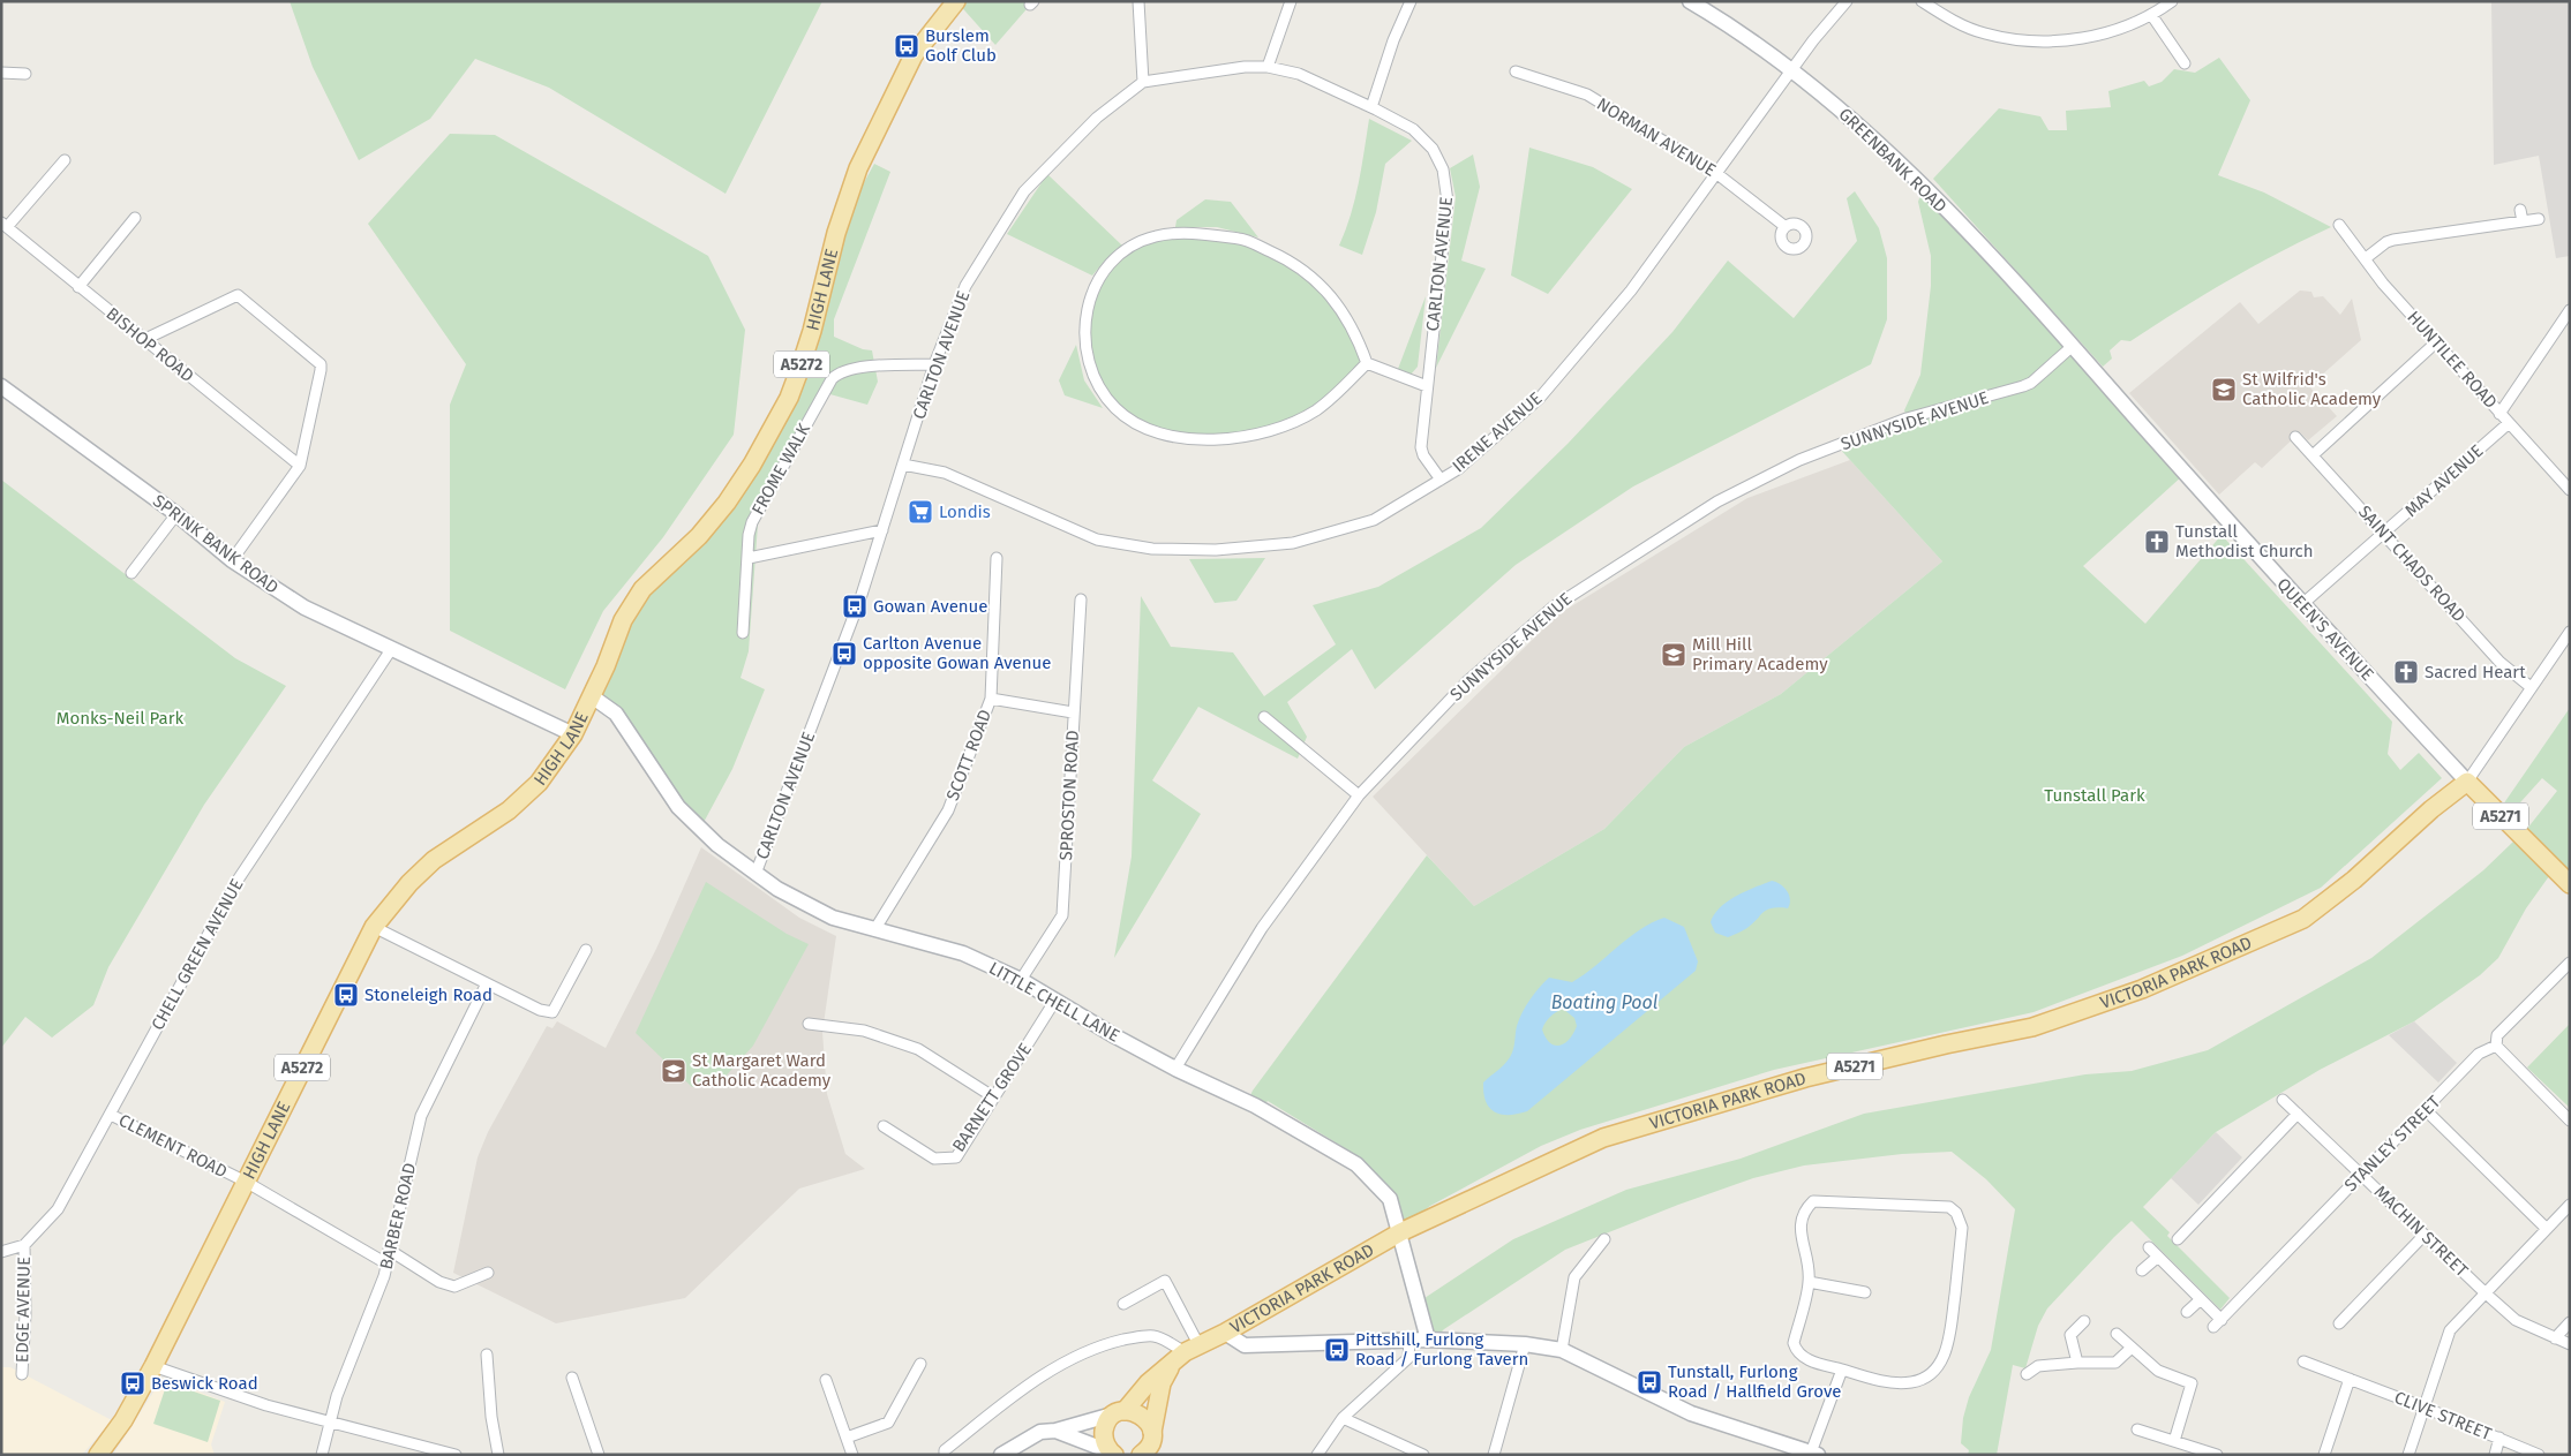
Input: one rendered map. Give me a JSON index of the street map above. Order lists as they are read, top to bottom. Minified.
{"streets":{"main road":["HIGH LANE","A5272","A5271","VICTORIA PARK ROAD"],"street":["NORMAN AVENUE","GREENBANK ROAD","CARLTON AVENUE","BISHOP ROAD","HUNTILEE ROAD","SUNNYSIDE AVENUE","IRENE AVENUE","FROME WALK","MAY AVENUE","SPRINK BANK ROAD","SAINT CHADS ROAD","QUEEN'S AVENUE","SCOTT ROAD","SPROSTON ROAD","CHELL GREEN AVENUE","LITTLE CHELL LANE","BARNETT GROVE","STANLEY STREET","CLEMENT ROAD","BARBER ROAD","MACHIN STREET","EDGE AVENUE","CLIVE STREET"]},"crossings":[["NORMAN AVENUE","IRENE AVENUE"],["GREENBANK ROAD","SUNNYSIDE AVENUE"],["GREENBANK ROAD","IRENE AVENUE"],["GREENBANK ROAD","QUEEN'S AVENUE"],["CARLTON AVENUE","IRENE AVENUE"],["CARLTON AVENUE","FROME WALK"],["CARLTON AVENUE","LITTLE CHELL LANE"],["HIGH LANE","SPRINK BANK ROAD"],["HIGH LANE","LITTLE CHELL LANE"],["HIGH LANE","CLEMENT ROAD"],["HUNTILEE ROAD","MAY AVENUE"],["SUNNYSIDE AVENUE","QUEEN'S AVENUE"],["SUNNYSIDE AVENUE","LITTLE CHELL LANE"],["MAY AVENUE","SAINT CHADS ROAD"],["MAY AVENUE","QUEEN'S AVENUE"],["SPRINK BANK ROAD","CHELL GREEN AVENUE"],["QUEEN'S AVENUE","A5271"],["QUEEN'S AVENUE","VICTORIA PARK ROAD"],["SCOTT ROAD","LITTLE CHELL LANE"],["SPROSTON ROAD","LITTLE CHELL LANE"],["A5271","VICTORIA PARK ROAD"],["CHELL GREEN AVENUE","CLEMENT ROAD"],["CHELL GREEN AVENUE","EDGE AVENUE"],["VICTORIA PARK ROAD","LITTLE CHELL LANE"],["LITTLE CHELL LANE","BARNETT GROVE"],["STANLEY STREET","MACHIN STREET"],["CLEMENT ROAD","BARBER ROAD"]],"water":["Boating Pool"],"parks":["Monks-Neil Park","Tunstall Park"],"places":{"bus stop":["Burslem Golf Club","Gowan Avenue","Carlton Avenue opposite Gowan Avenue","Stoneleigh Road","Pittshill, Furlong Road / Furlong Tavern","Tunstall, Furlong Road / Hallfield Grove","Beswick Road"],"school or university":["St Wilfrid's Catholic Academy","Mill Hill Primary Academy","St Margaret Ward Catholic Academy"],"supermarket":["Londis"],"church":["Tunstall Methodist Church","Sacred Heart"]}}
